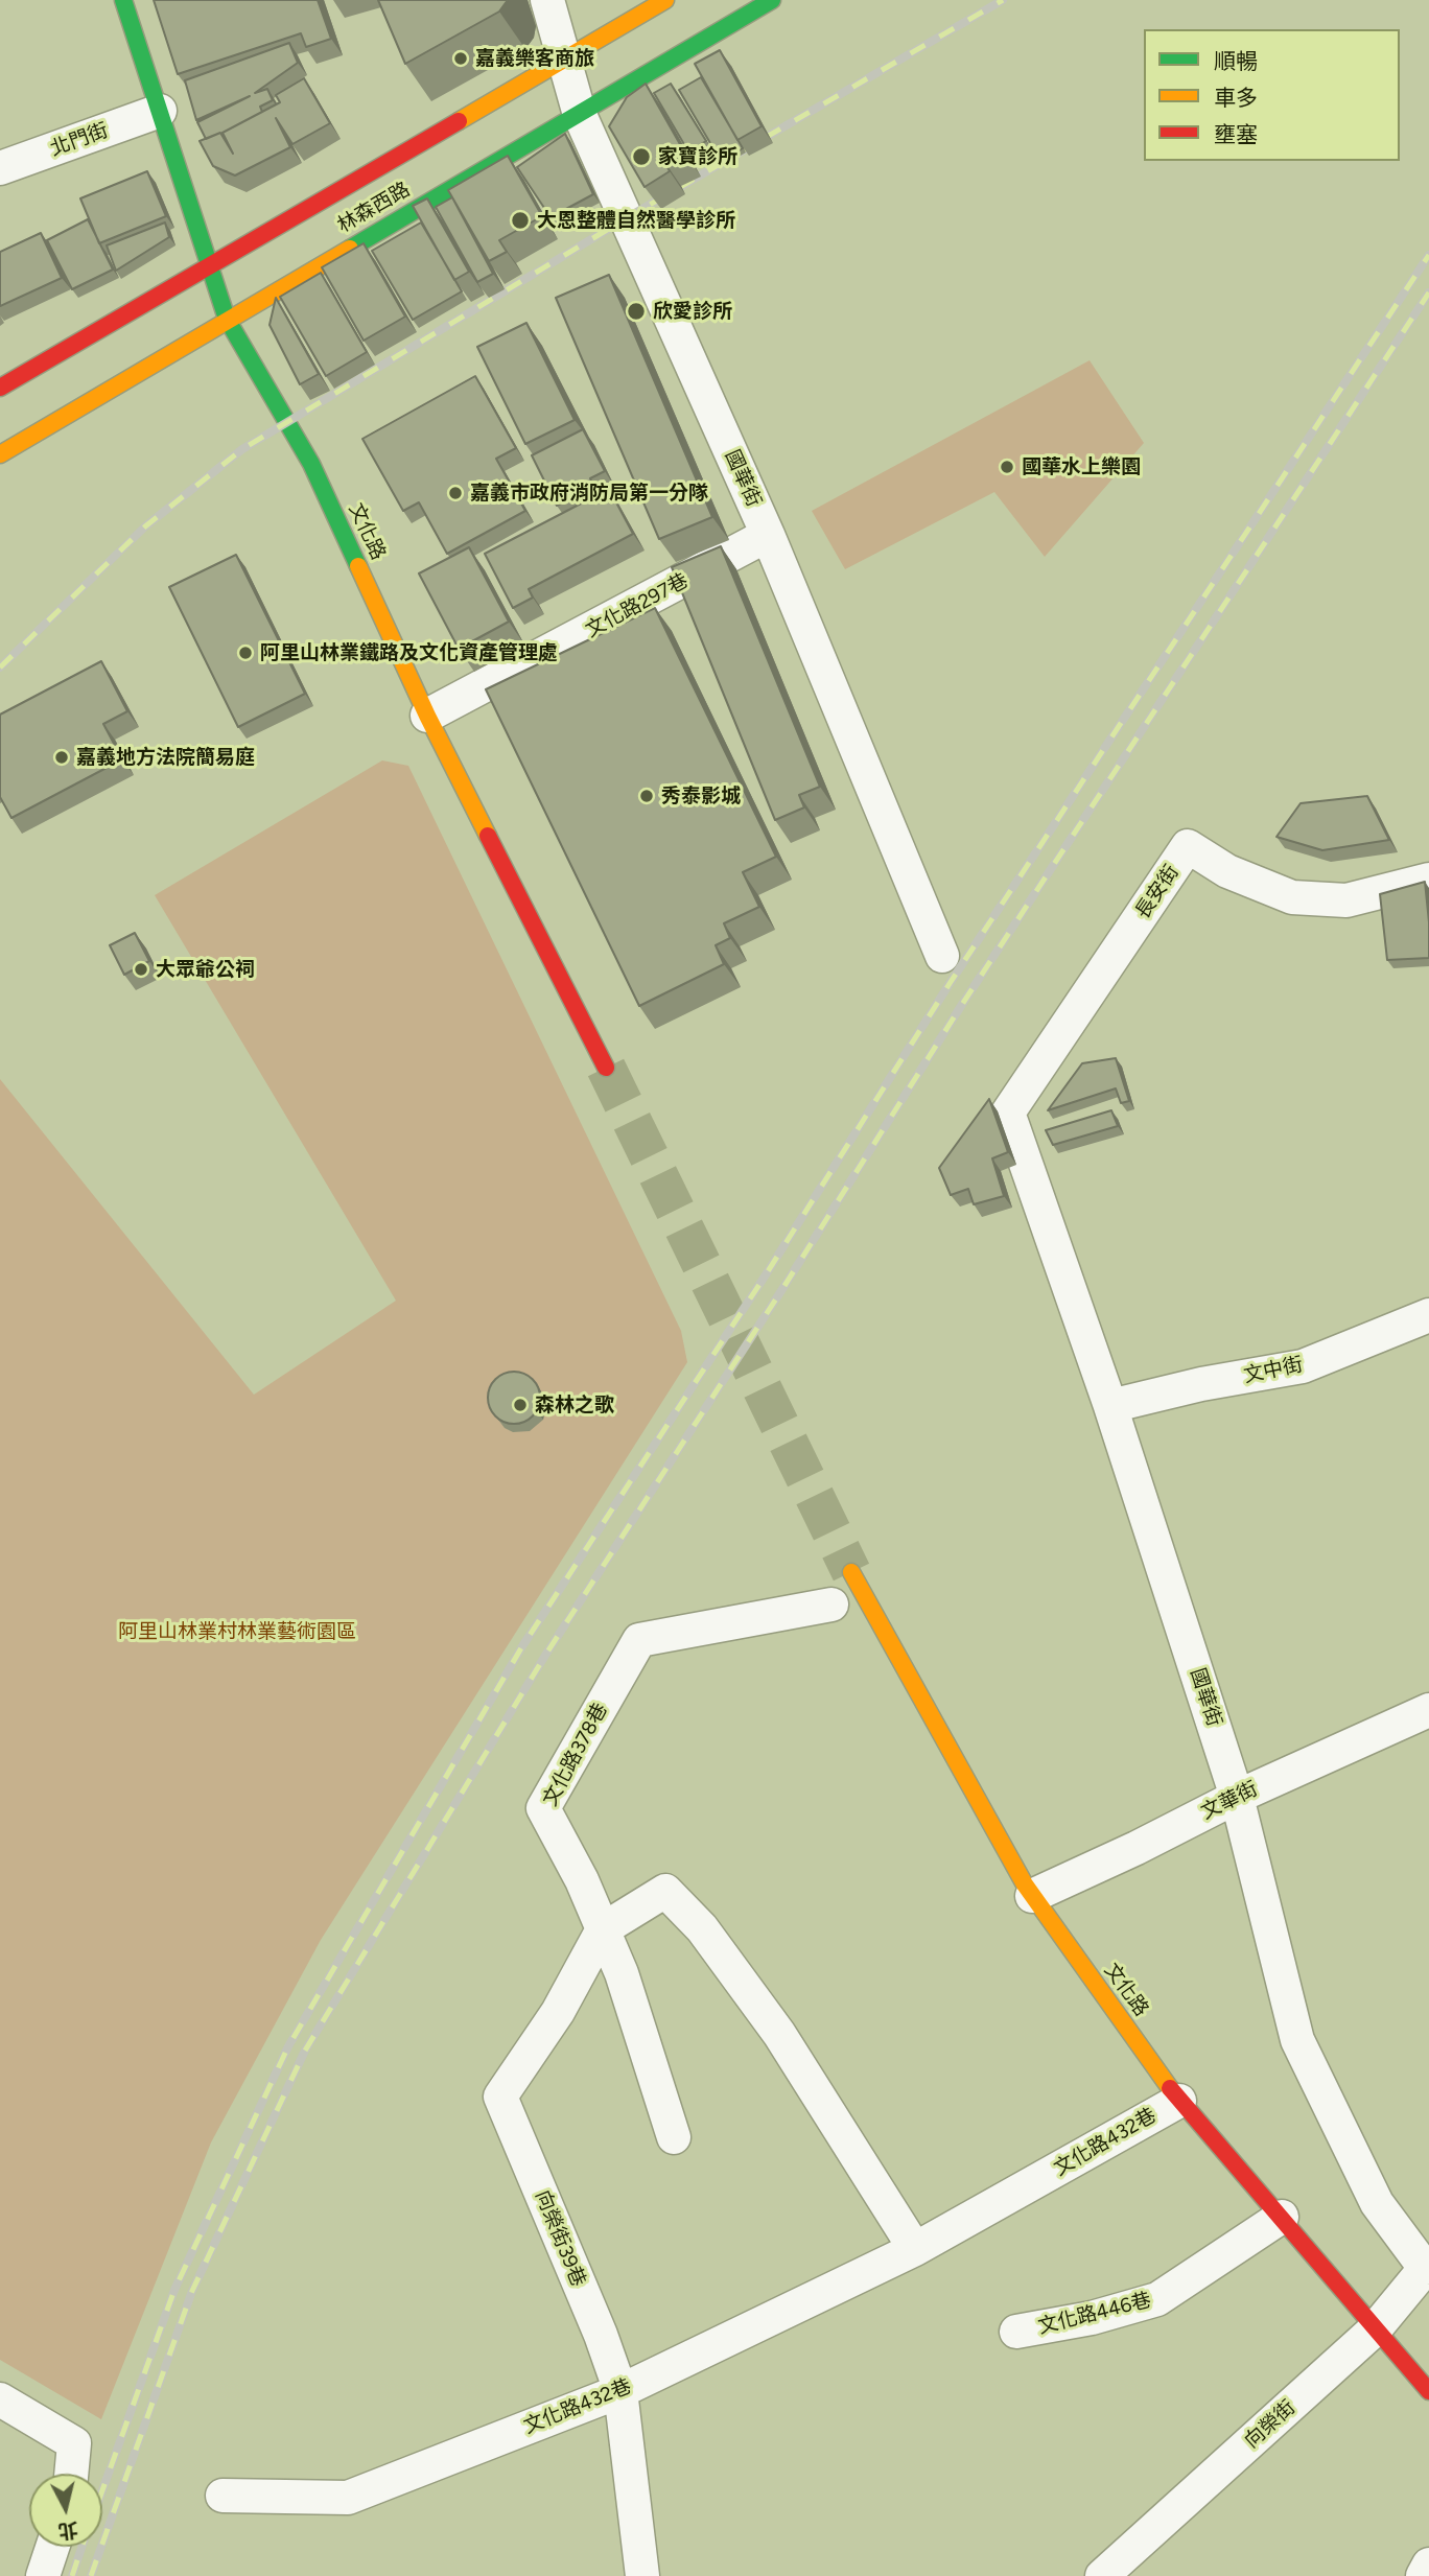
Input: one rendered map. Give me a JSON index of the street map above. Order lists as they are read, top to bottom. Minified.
{"streets":{"street":["北門街","林森西路","國華街","文化路","文化路297巷","長安街","文中街","文化路378巷","文華街","文化路432巷","向榮街39巷","文化路446巷","向榮街"]},"crossings":[["北門街","文化路"],["林森西路","國華街"],["林森西路","文化路"],["國華街","文化路297巷"],["國華街","長安街"],["國華街","文中街"],["國華街","文華街"],["國華街","向榮街"],["文化路","文化路297巷"],["文化路","文華街"],["文化路","文化路432巷"],["文化路","文化路446巷"],["文化路","向榮街"],["文化路378巷","向榮街39巷"],["文化路432巷","向榮街39巷"]],"parks":["阿里山林業村林業藝術園區"],"places":["嘉義樂客商旅","家寶診所","大恩整體自然醫學診所","欣愛診所","國華水上樂園","嘉義市政府消防局第一分隊","阿里山林業鐵路及文化資產管理處","嘉義地方法院簡易庭","秀泰影城","大眾爺公祠","森林之歌"],"legend":["順暢","車多","壅塞"],"north":"bottom"}
